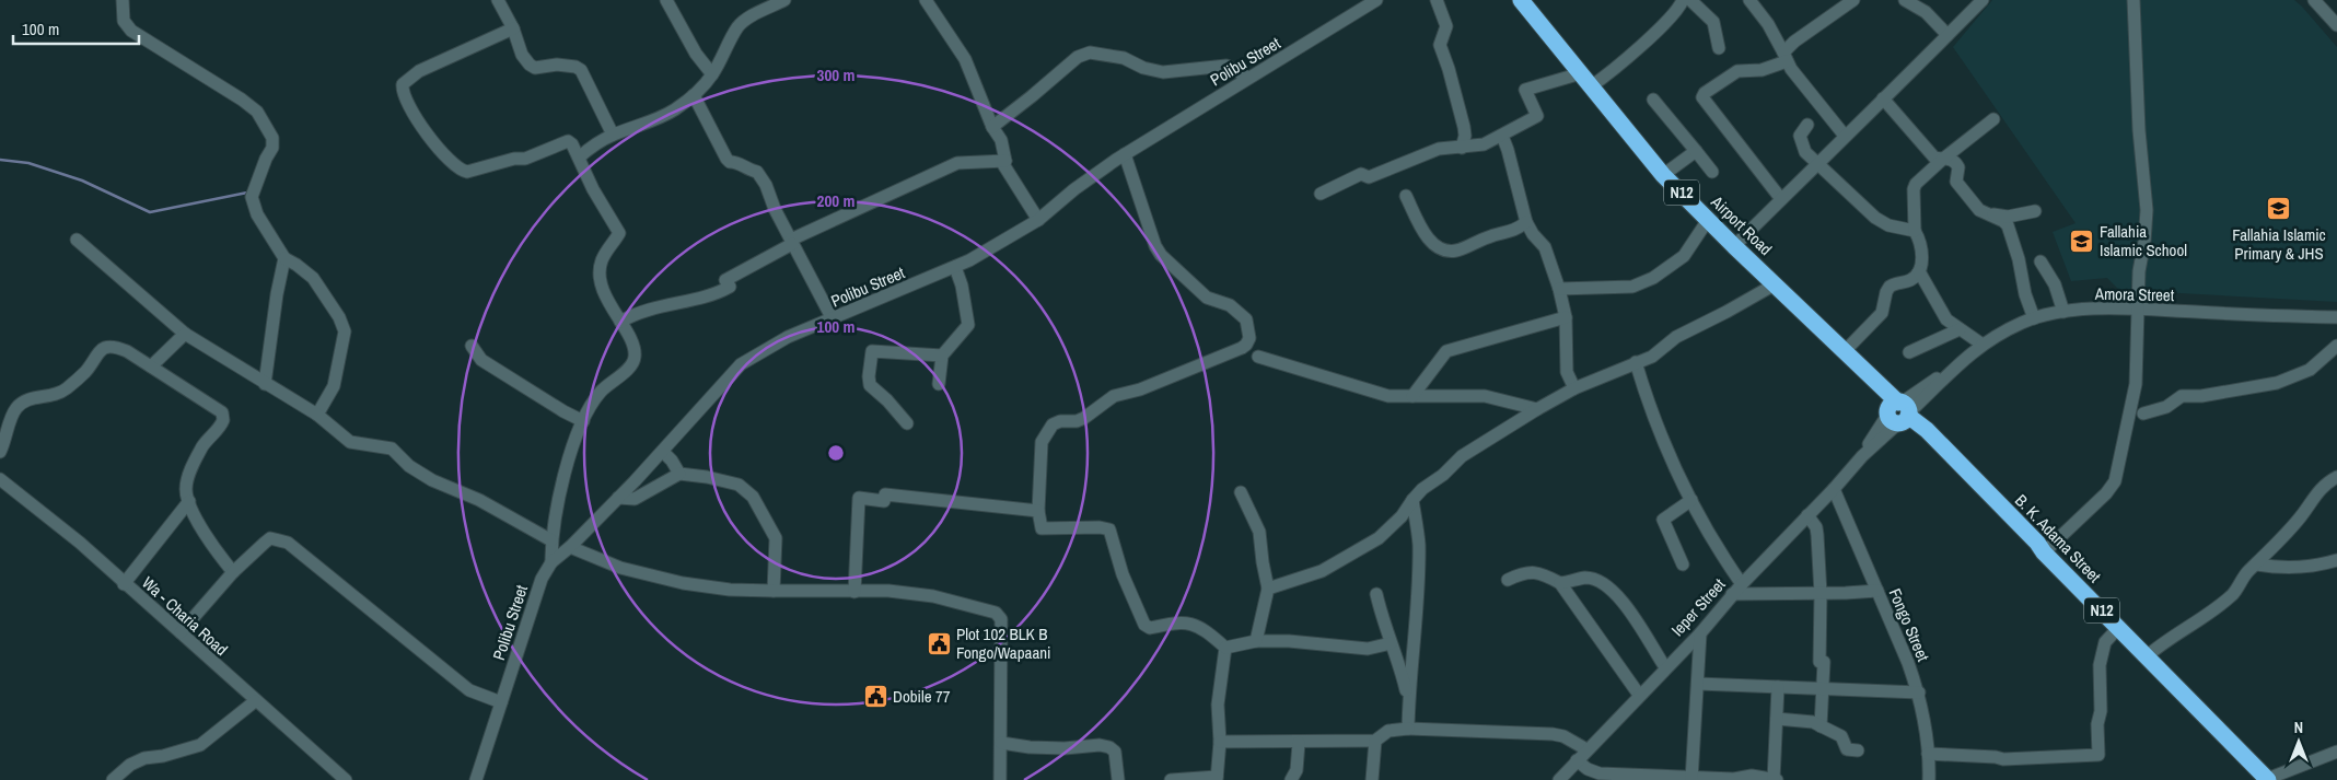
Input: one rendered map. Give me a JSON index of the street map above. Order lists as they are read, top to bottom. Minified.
{"streets":{"highway":["N12","Airport Road","B. K. Adama Street"],"street":["Polibu Street","Amora Street","Ieper Street","Wa - Charia Road","Fongo Street"]},"crossings":[["Airport Road","Amora Street"],["Airport Road","B. K. Adama Street"],["Amora Street","B. K. Adama Street"],["Amora Street","Ieper Street"],["Ieper Street","Fongo Street"]],"places":{"school or university":["Fallahia Islamic Primary & JHS","Fallahia Islamic School"],"public building":["Plot 102 BLK B Fongo/Wapaani","Dobile 77"]},"scale_bar":"100 m","north":"top","rings":["300 m","200 m","100 m"]}
